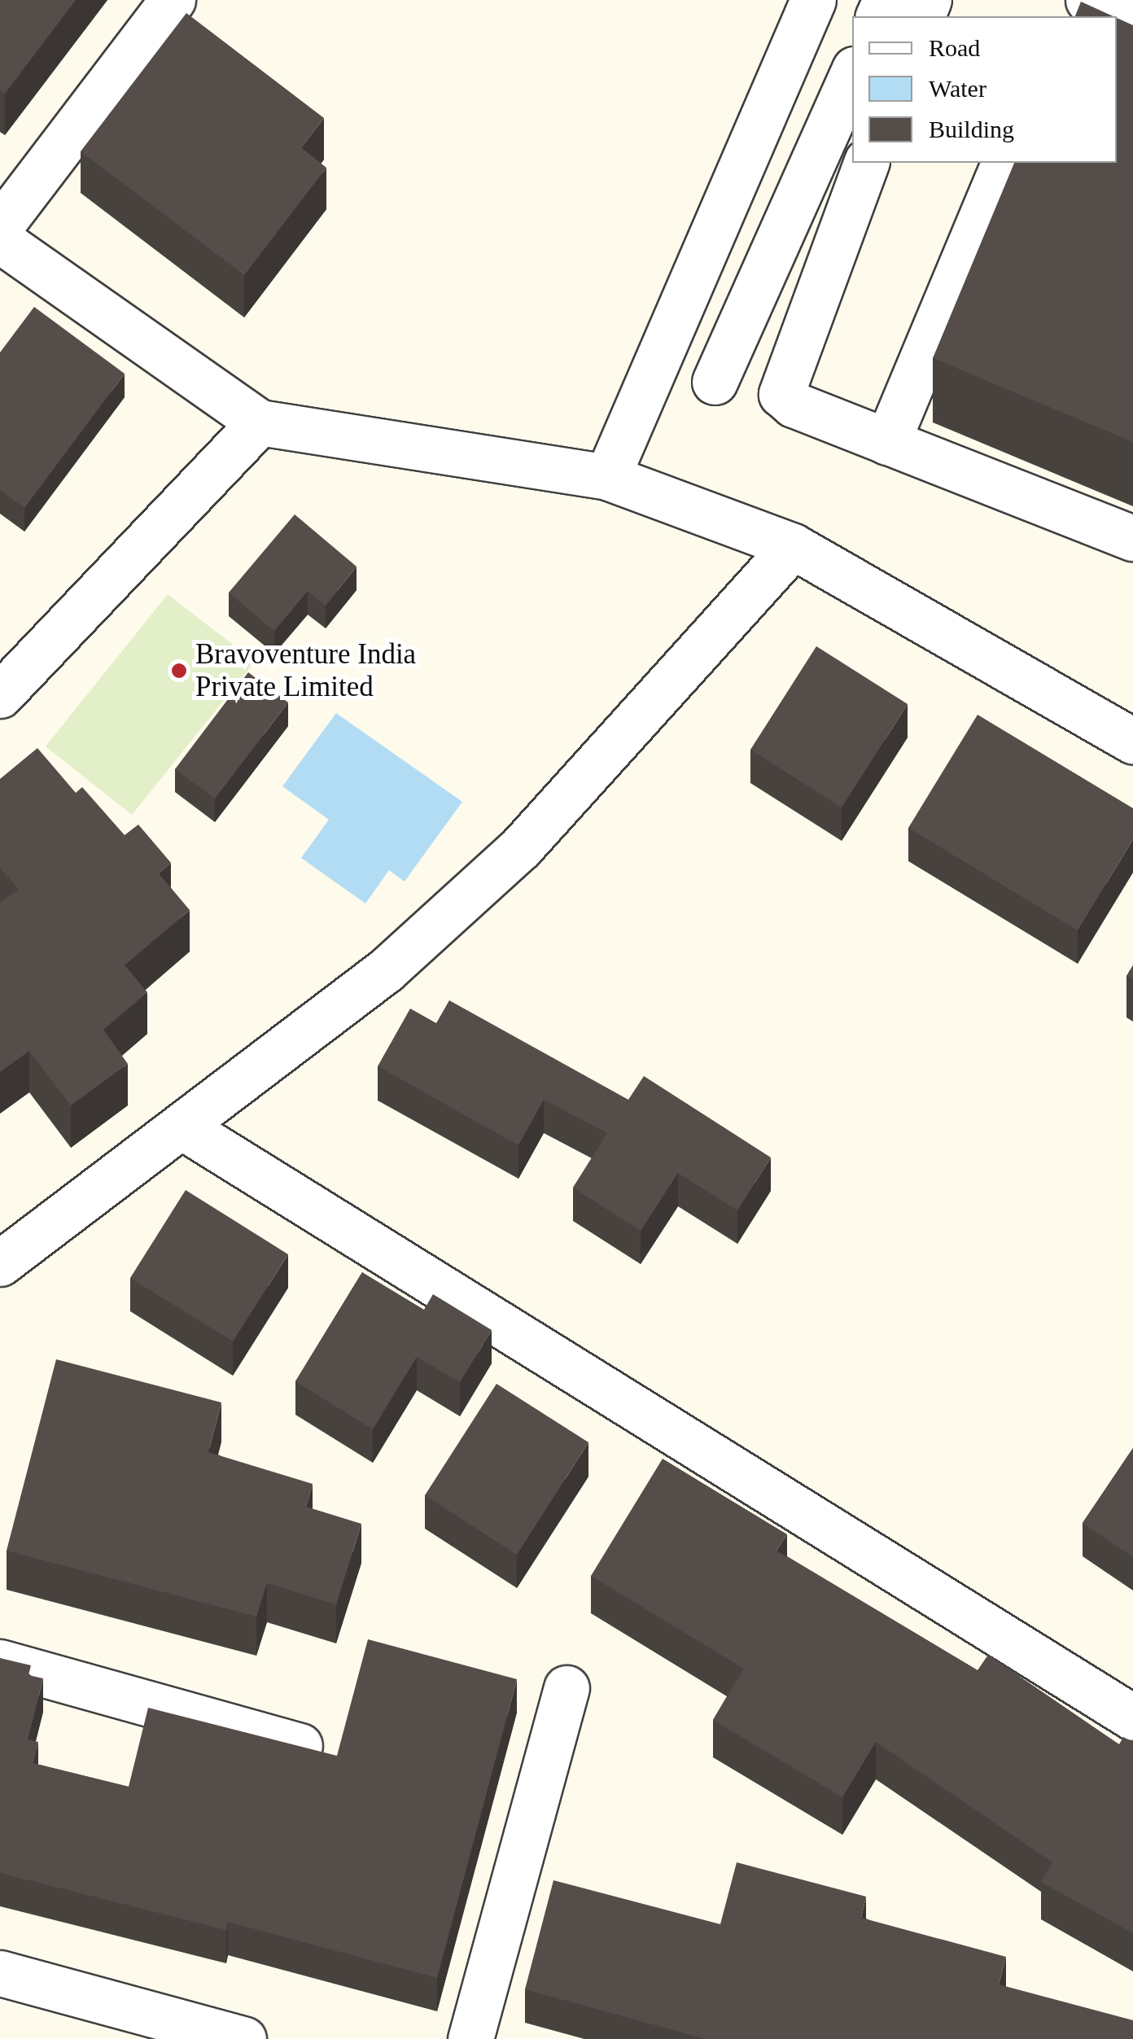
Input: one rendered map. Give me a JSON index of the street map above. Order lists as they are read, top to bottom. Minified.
{"places":["Bravoventure India Private Limited"],"legend":["Road","Water","Building"]}
